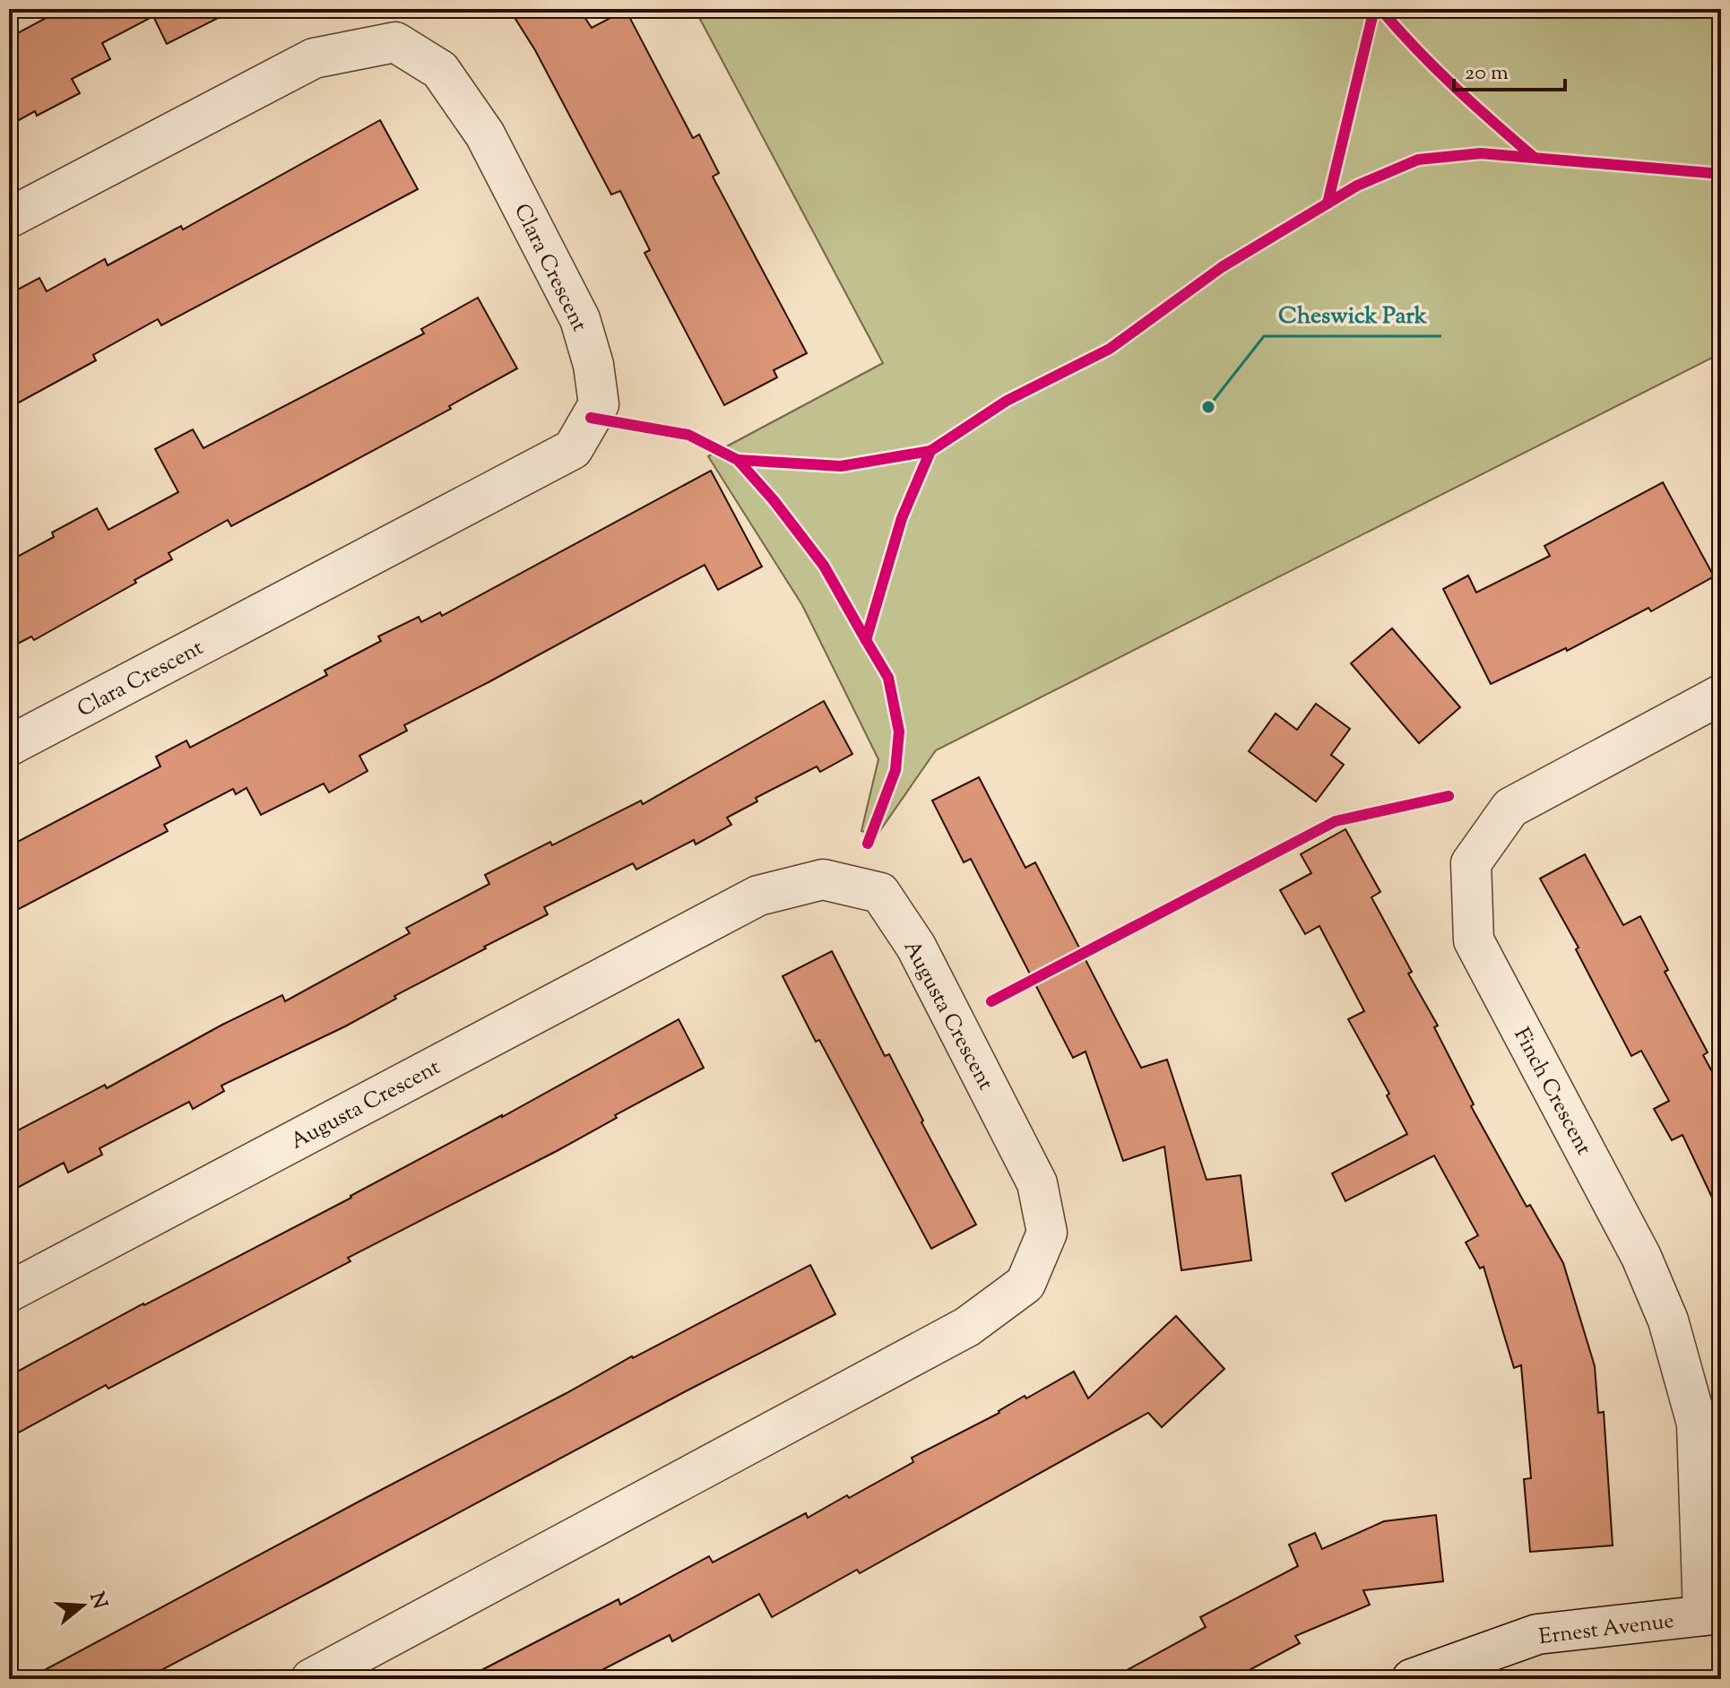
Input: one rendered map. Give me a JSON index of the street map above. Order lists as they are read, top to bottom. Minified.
{"streets":{"street":["Clara Crescent","Augusta Crescent","Finch Crescent","Ernest Avenue"]},"crossings":[["Finch Crescent","Ernest Avenue"]],"places":["Cheswick Park"],"scale_bar":"20 m","north":"right"}
